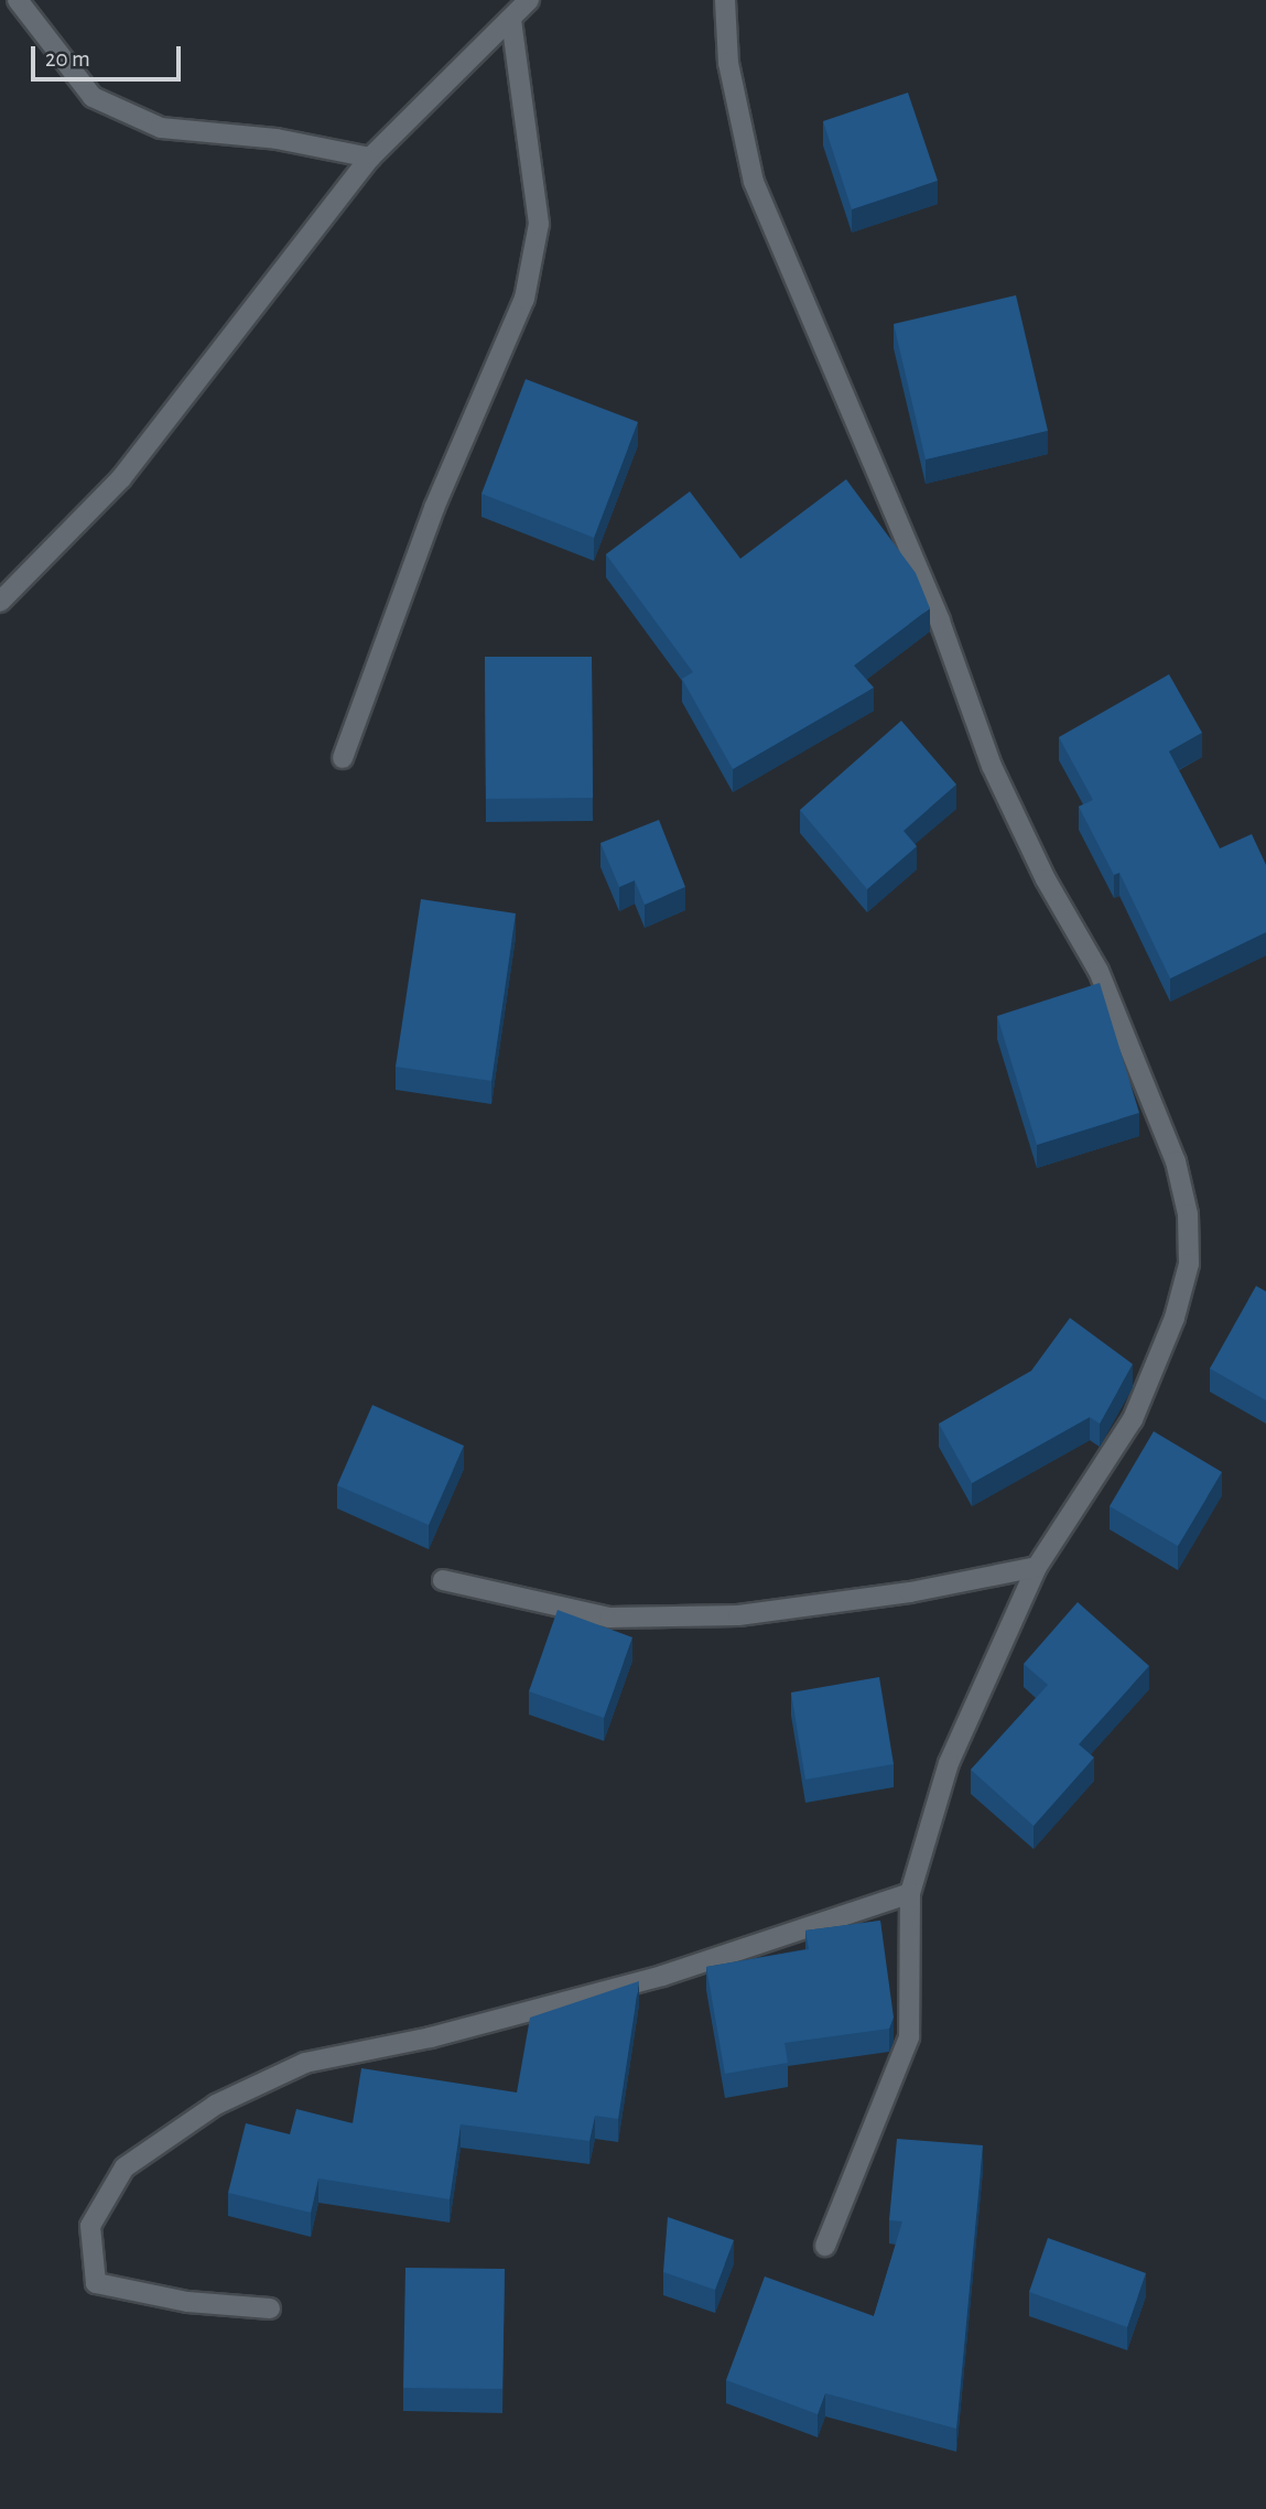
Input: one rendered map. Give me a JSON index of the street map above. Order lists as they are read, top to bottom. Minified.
{"scale_bar":"20 m"}
